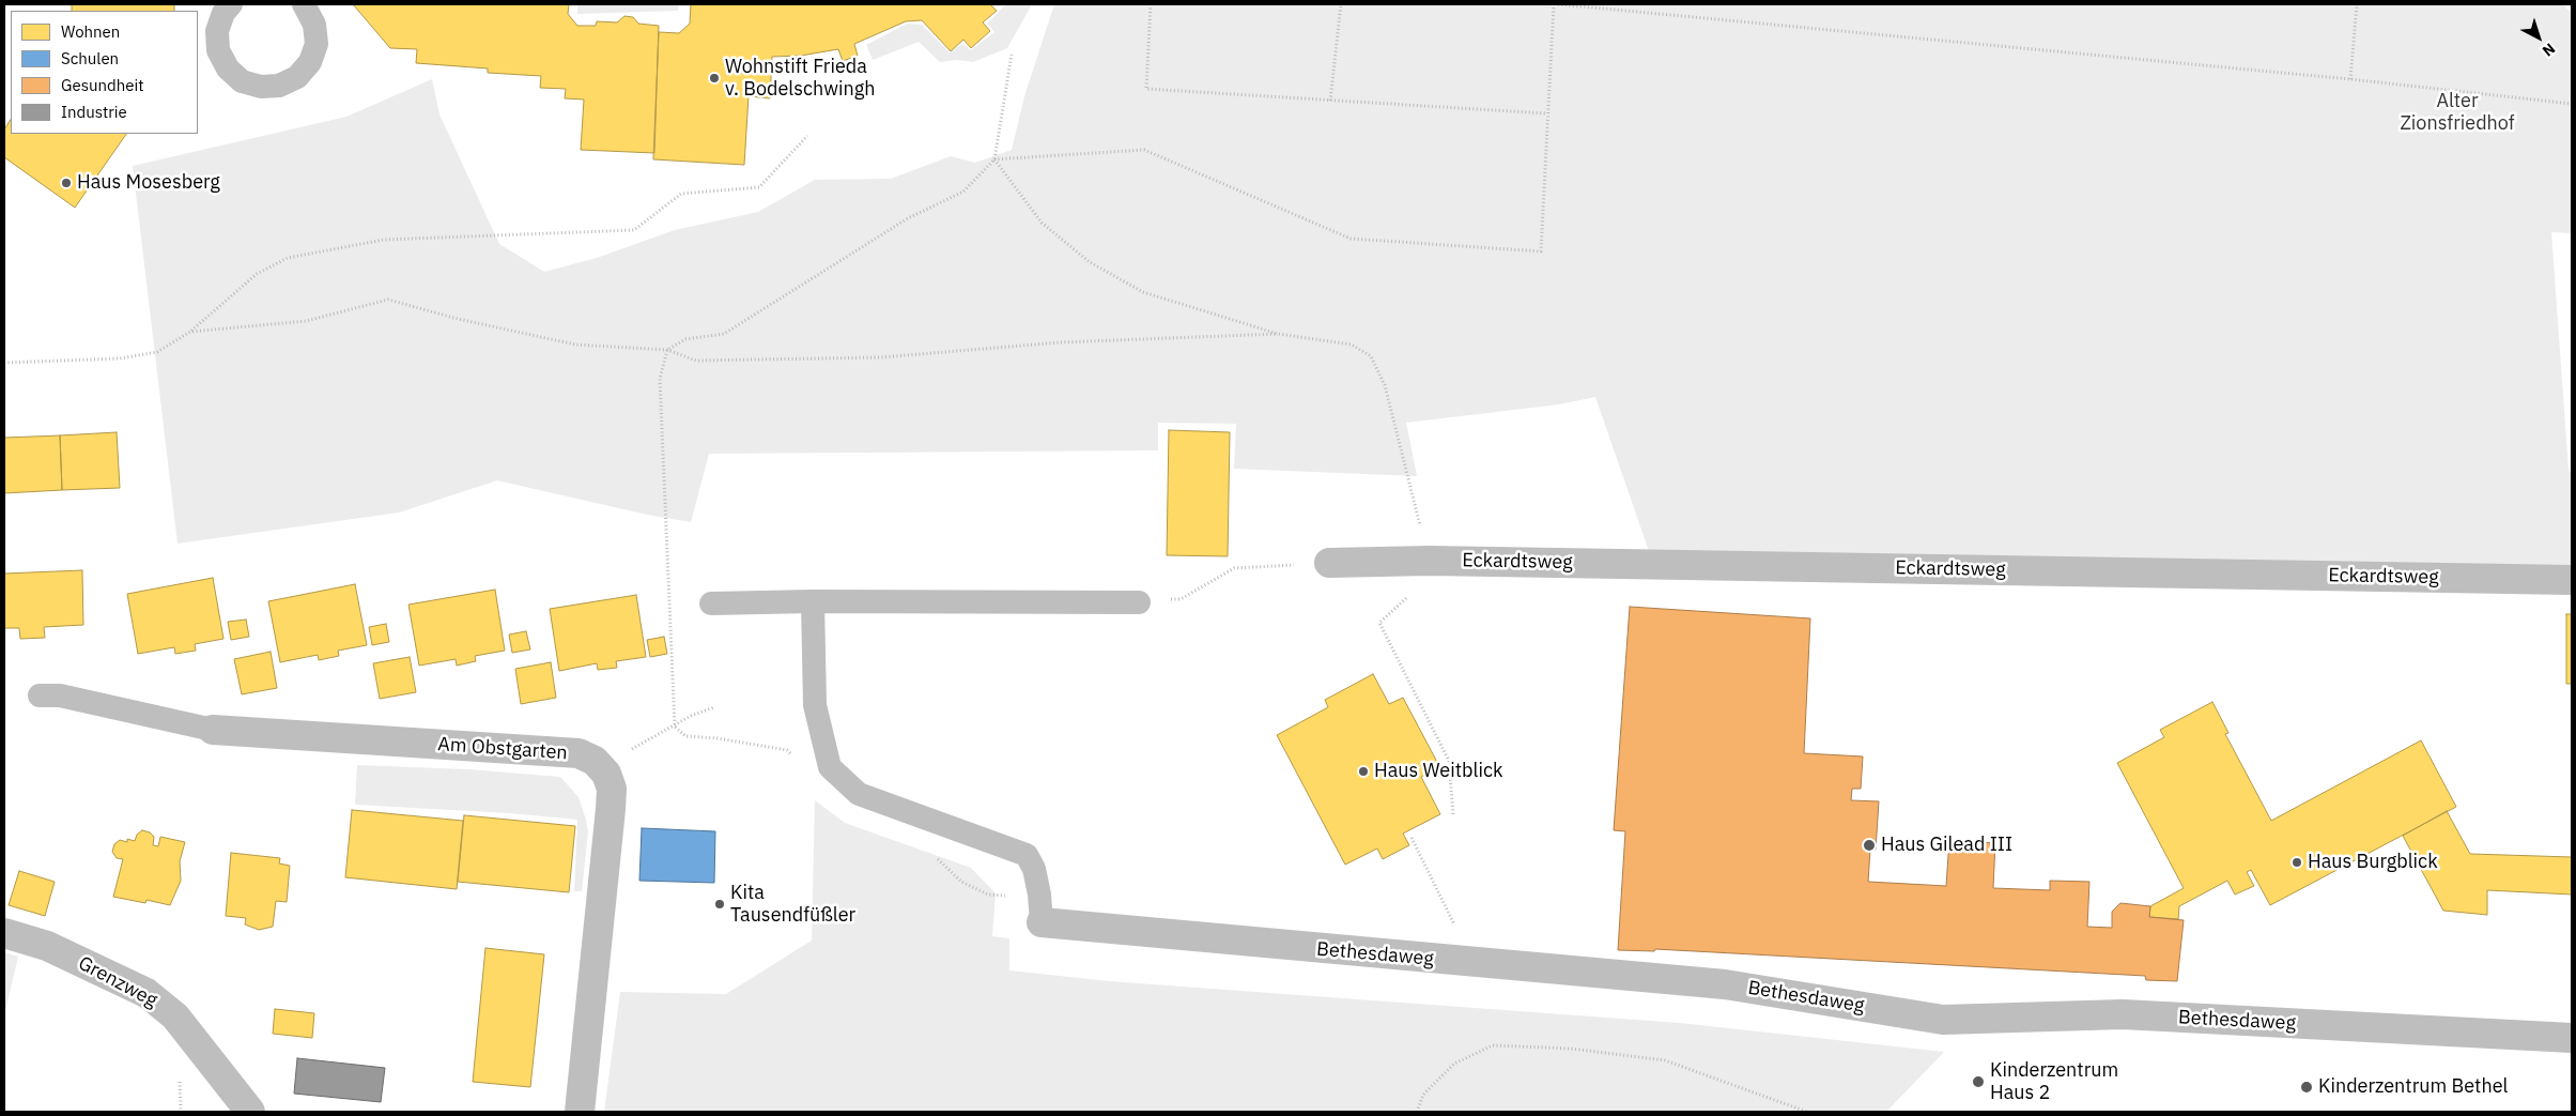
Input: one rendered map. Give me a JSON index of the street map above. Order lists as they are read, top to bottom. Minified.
{"streets":{"street":["Eckardtsweg","Am Obstgarten","Bethesdaweg","Grenzweg"]},"parks":["Alter Zionsfriedhof"],"places":["Wohnstift Frieda v. Bodelschwingh","Haus Mosesberg","Haus Weitblick","Haus Gilead III","Haus Burgblick","Kita Tausendfüßler","Kinderzentrum Haus 2","Kinderzentrum Bethel"],"legend":["Wohnen","Schulen","Gesundheit","Industrie"],"north":"bottom right"}
